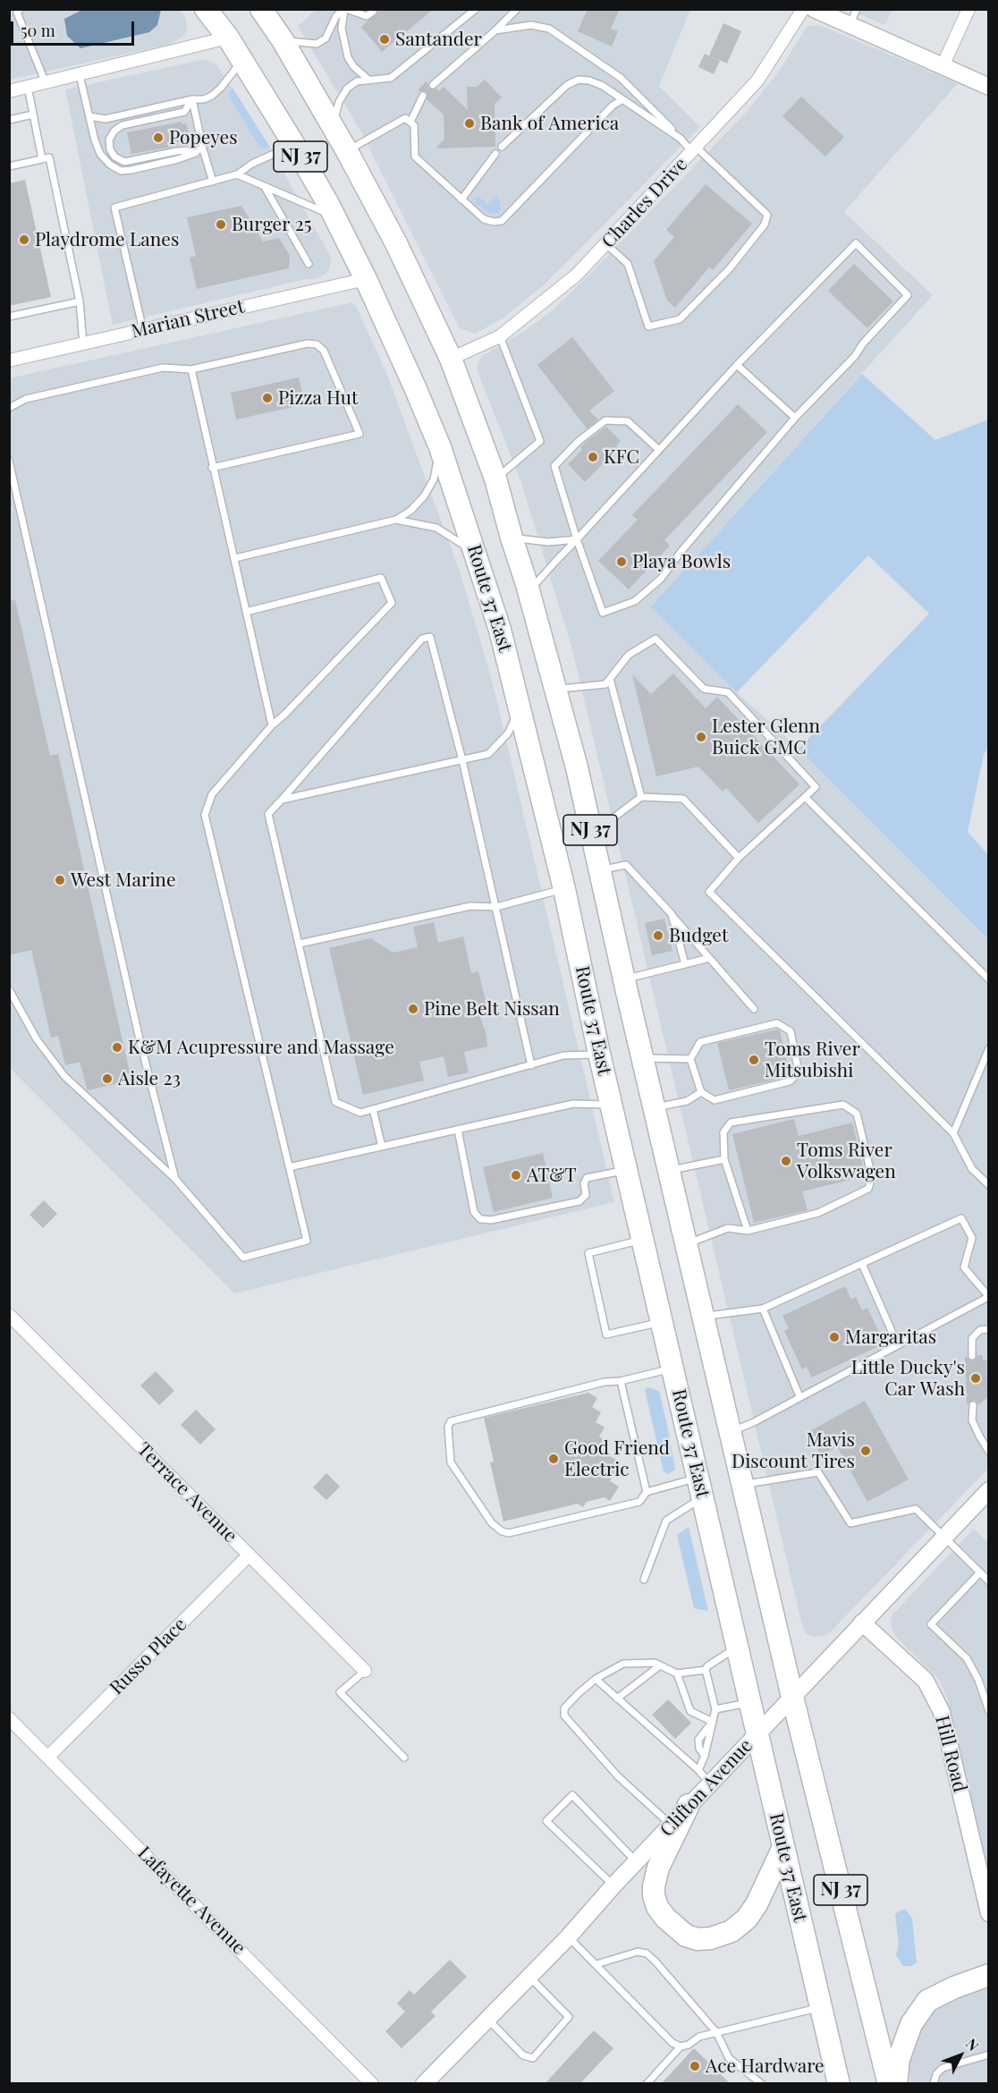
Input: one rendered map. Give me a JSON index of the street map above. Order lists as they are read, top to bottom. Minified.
{"streets":{"highway":["NJ 37","Route 37 East"],"street":["Charles Drive","Marian Street","Terrace Avenue","Russo Place","Hill Road","Clifton Avenue","Lafayette Avenue"]},"crossings":[["Charles Drive","Route 37 East"],["Marian Street","Route 37 East"],["Route 37 East","Clifton Avenue"],["Terrace Avenue","Russo Place"],["Russo Place","Lafayette Avenue"],["Hill Road","Clifton Avenue"]],"places":["Santander","Bank of America","Popeyes","Burger 25","Playdrome Lanes","Pizza Hut","KFC","Playa Bowls","Lester Glenn Buick GMC","West Marine","Budget","Pine Belt Nissan","K&M Acupressure and Massage","Toms River Mitsubishi","Aisle 23","Toms River Volkswagen","AT&T","Margaritas","Little Ducky's Car Wash","Mavis Discount Tires","Good Friend Electric","Ace Hardware"],"scale_bar":"50 m","north":"top right"}
